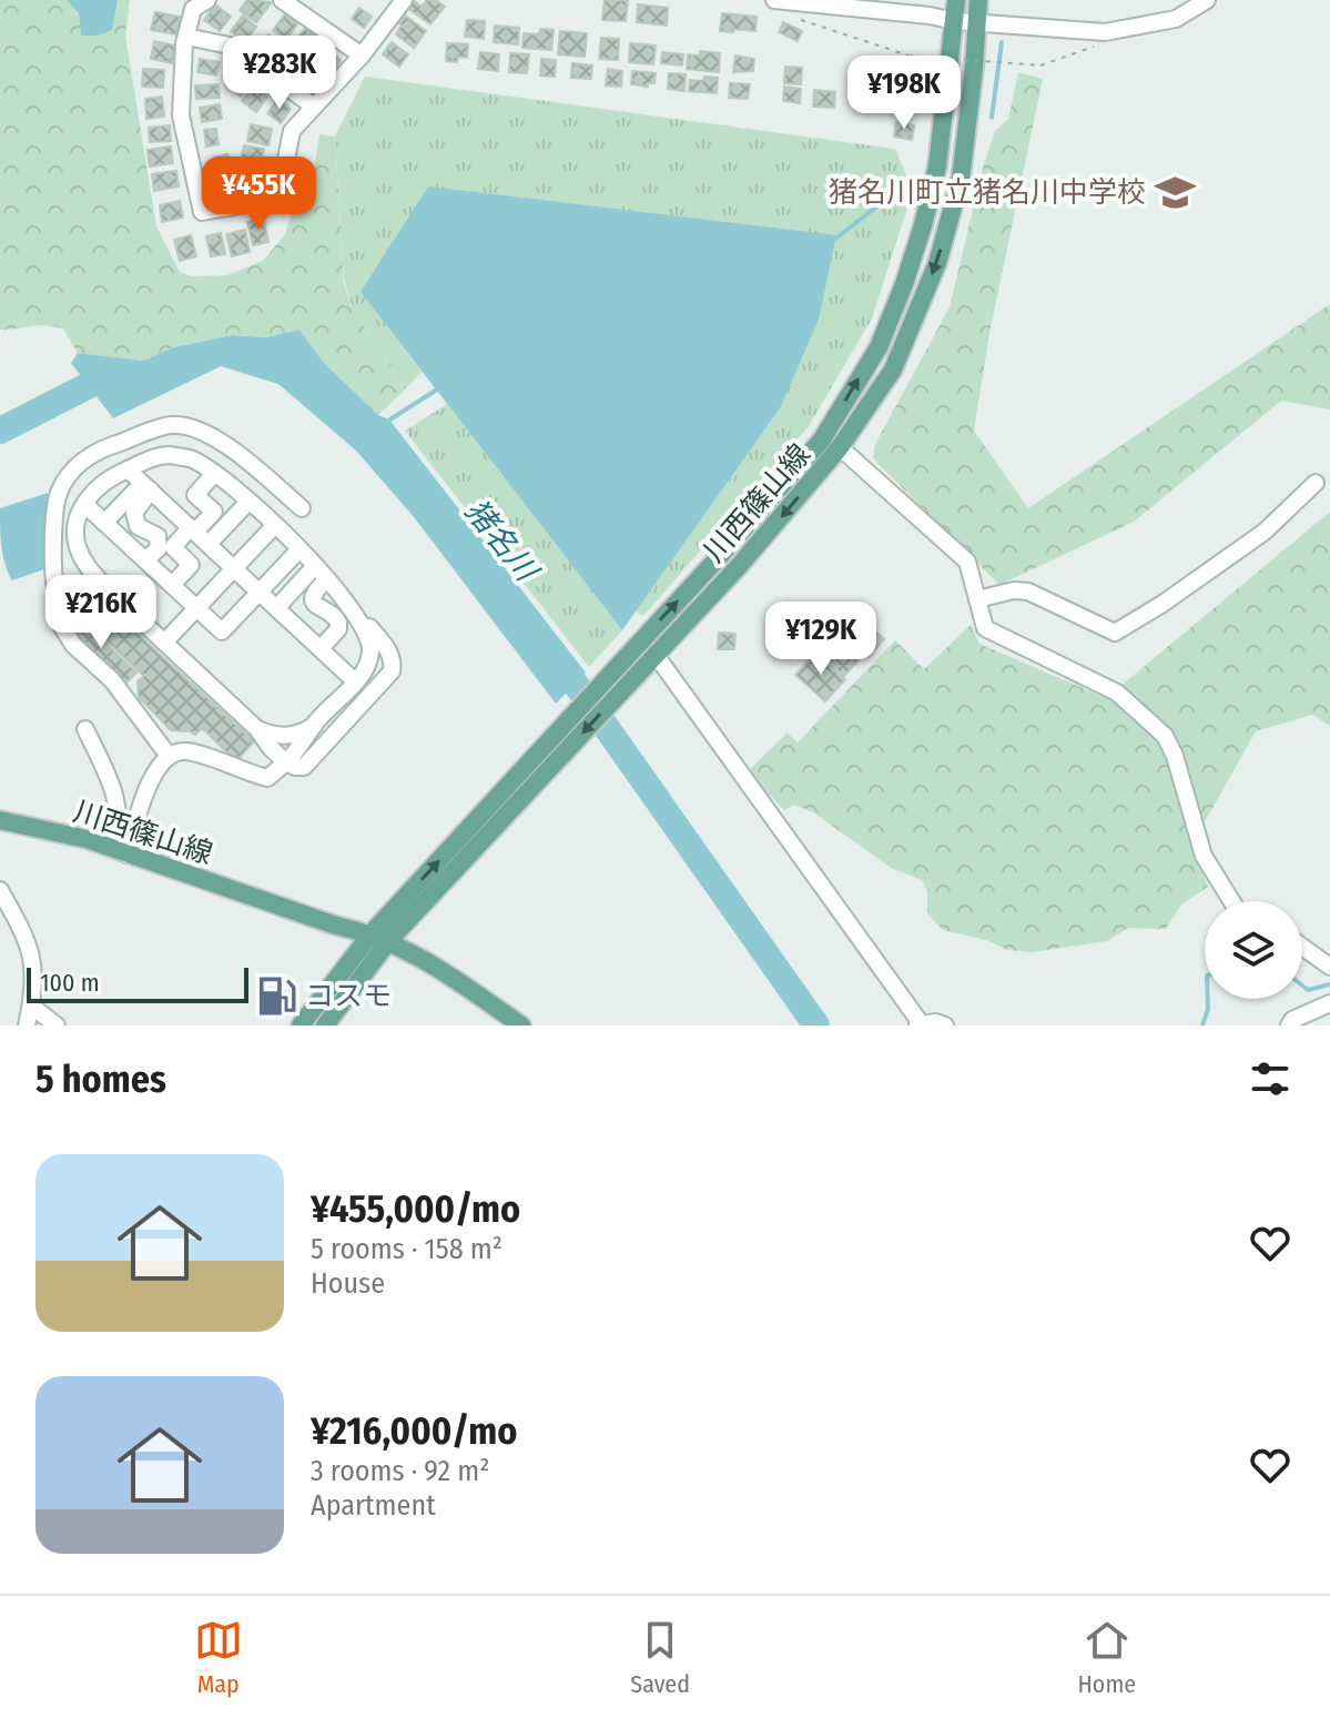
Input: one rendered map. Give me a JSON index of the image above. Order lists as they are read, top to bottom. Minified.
{"streets":{"main road":["川西篠山線"]},"water":["猪名川"],"places":{"school or university":["猪名川町立猪名川中学校"],"fuel station":["コスモ"]},"scale_bar":"100 m","page":{"price":["¥283K","¥198K","¥455K","¥216K","¥129K"],"scale":"100 m","heading":"5 homes","list":[{"name":"¥455,000/mo","note":"5 rooms · 158 m² · House"},{"name":"¥216,000/mo","note":"3 rooms · 92 m² · Apartment"}],"tabs":["Map","Saved","Home"]}}
